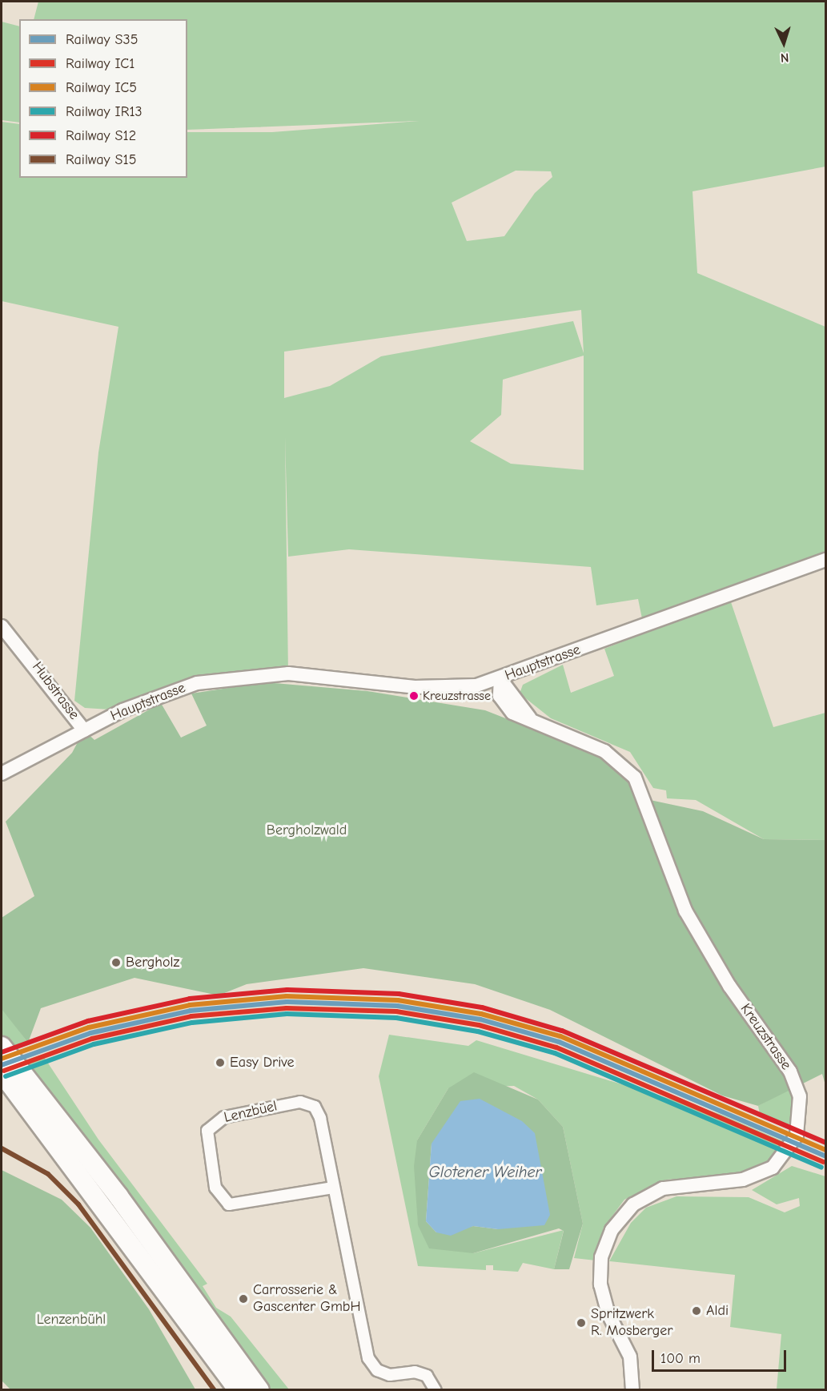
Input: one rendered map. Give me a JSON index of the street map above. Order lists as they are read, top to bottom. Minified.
{"streets":{"street":["Hauptstrasse","Hubstrasse","Kreuzstrasse","Lenzbüel"]},"crossings":[["Hauptstrasse","Hubstrasse"],["Hauptstrasse","Kreuzstrasse"]],"water":["Glotener Weiher"],"parks":["Bergholzwald","Lenzenbühl"],"places":["Kreuzstrasse","Bergholz","Easy Drive","Carrosserie & Gascenter GmbH","Aldi","Spritzwerk R. Mosberger"],"lines":["rail line S12","rail line IC5","rail line S35","rail line IC1","rail line IR13","rail line S15"],"legend":["Railway S35","Railway IC1","Railway IC5","Railway IR13","Railway S12","Railway S15"],"scale_bar":"100 m","north":"bottom"}
